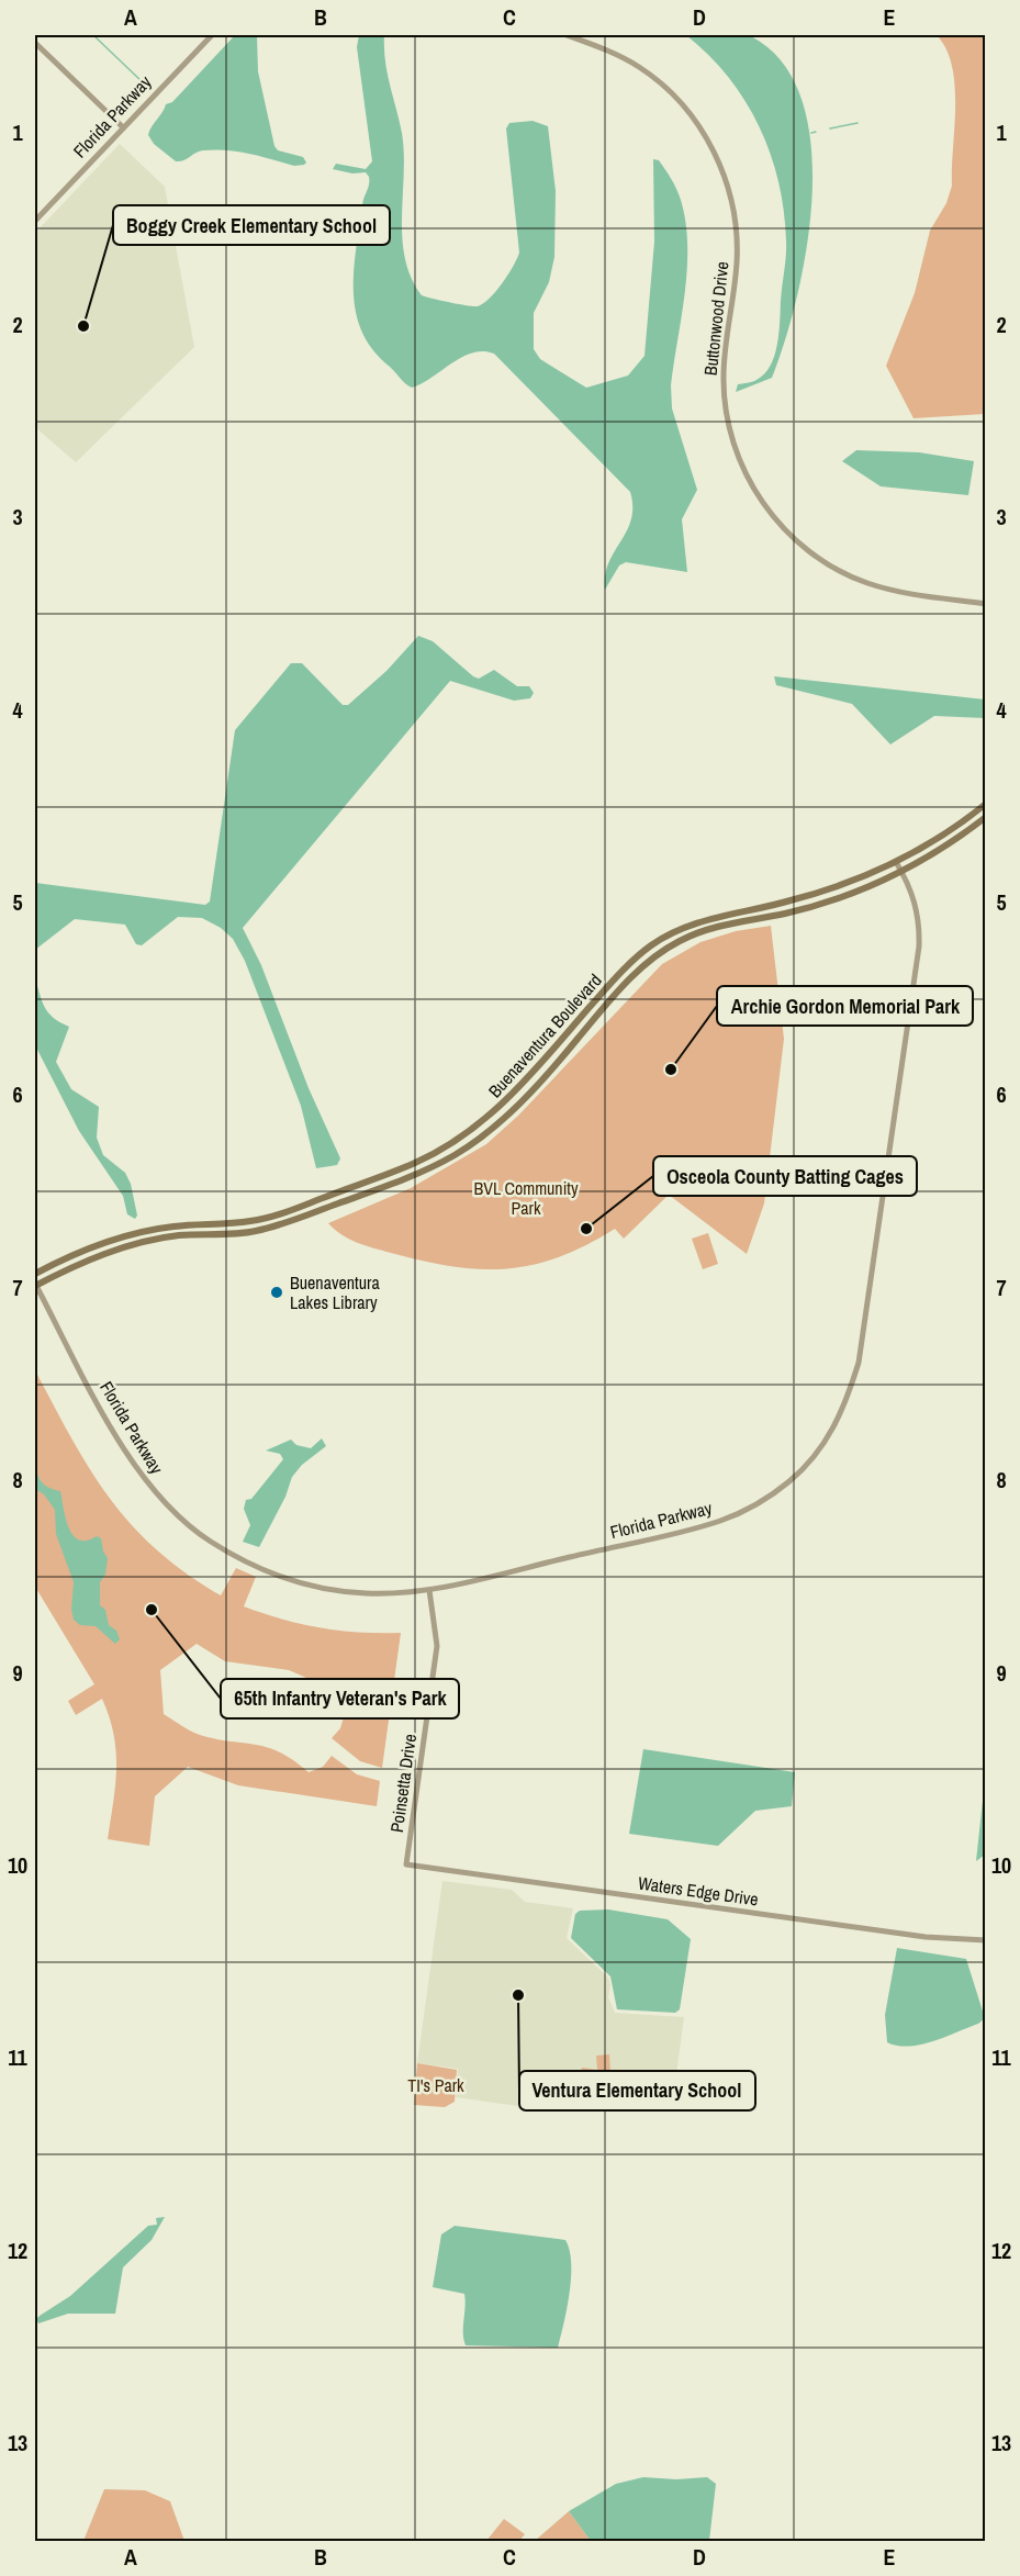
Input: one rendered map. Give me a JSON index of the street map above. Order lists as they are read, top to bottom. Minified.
{"streets":{"main road":["Buenaventura Boulevard"],"street":["Florida Parkway","Buttonwood Drive","Poinsetta Drive","Waters Edge Drive"]},"crossings":[["Florida Parkway","Buenaventura Boulevard"],["Florida Parkway","Poinsetta Drive"],["Poinsetta Drive","Waters Edge Drive"]],"parks":["BVL Community Park","TI's Park"],"places":["Boggy Creek Elementary School","Archie Gordon Memorial Park","Osceola County Batting Cages","Buenaventura Lakes Library","65th Infantry Veteran's Park","Ventura Elementary School"],"grid":{"columns":["A","B","C","D","E"],"rows":["1","2","3","4","5","6","7","8","9","10","11","12","13"]}}
